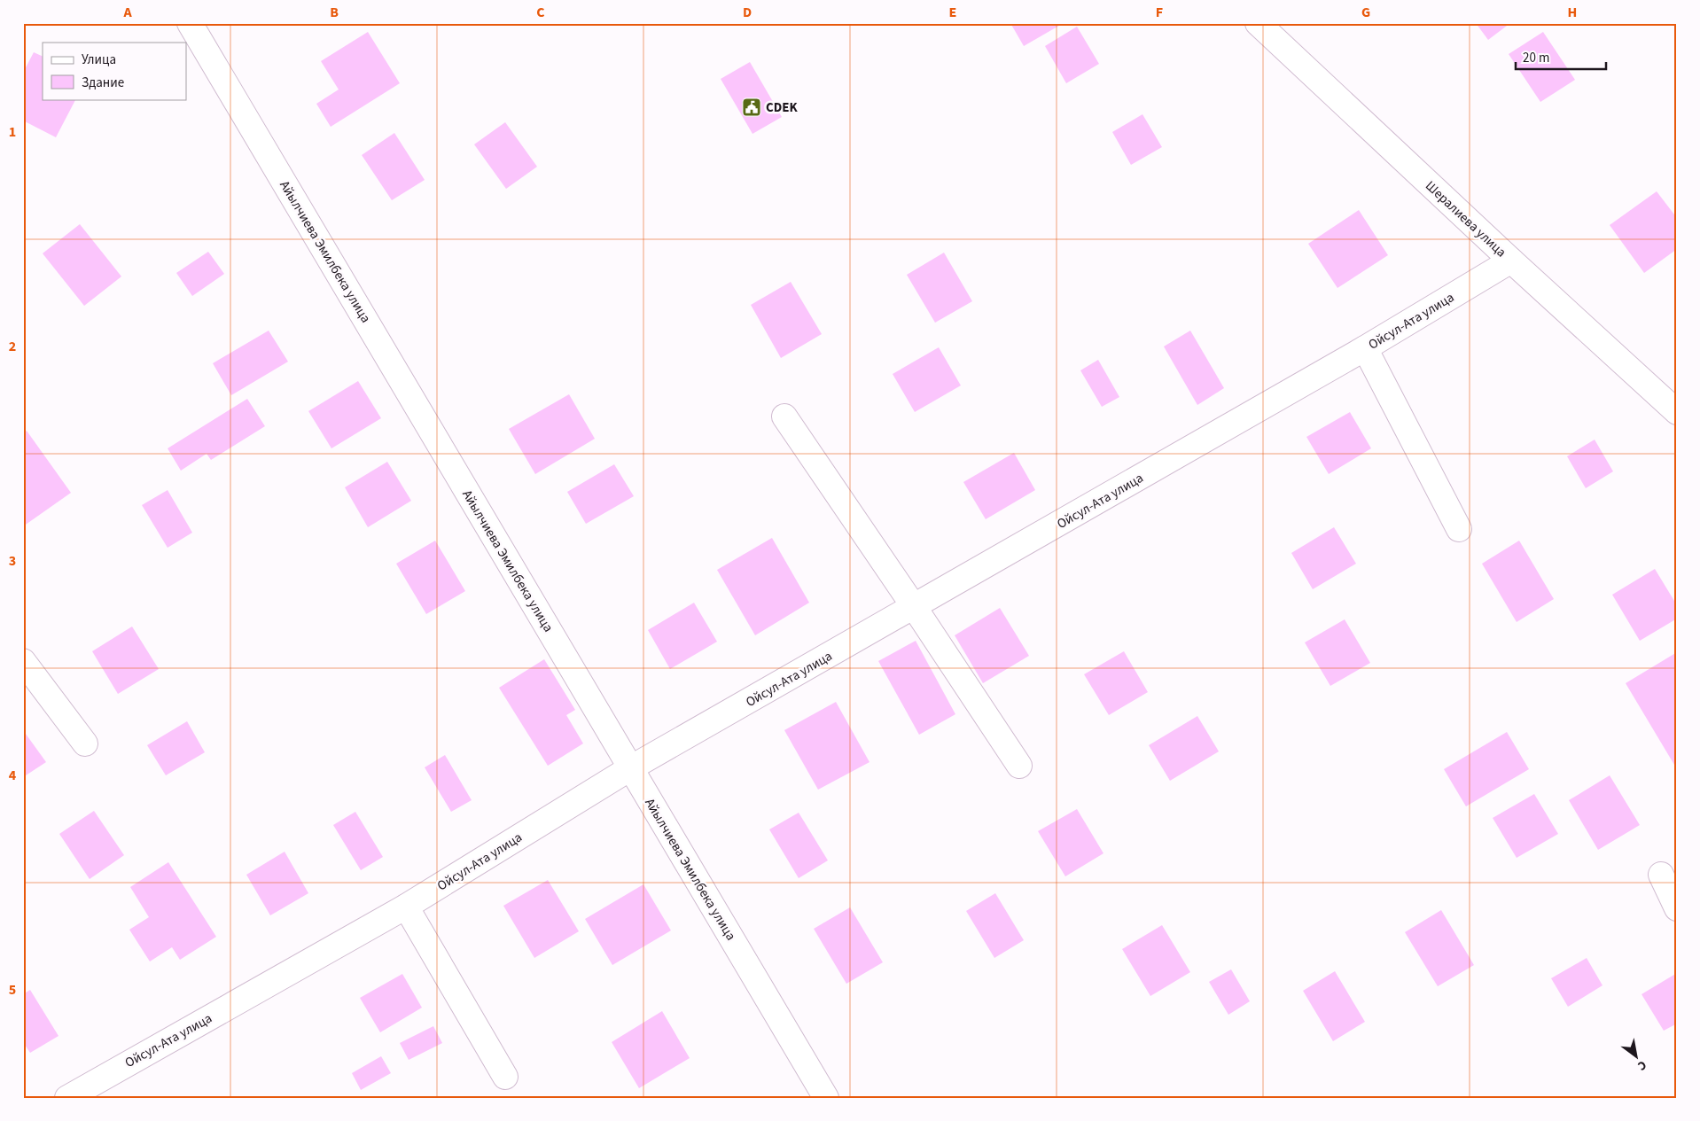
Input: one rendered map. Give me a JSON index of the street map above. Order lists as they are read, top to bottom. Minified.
{"streets":{"street":["Шералиева улица","Айылчиева Эмилбека улица","Ойсул-Ата улица"]},"crossings":[["Шералиева улица","Ойсул-Ата улица"],["Айылчиева Эмилбека улица","Ойсул-Ата улица"]],"places":{"public building":["CDEK"]},"legend":["Улица","Здание"],"scale_bar":"20 m","north":"bottom right","grid":{"columns":["A","B","C","D","E","F","G","H"],"rows":["1","2","3","4","5"]}}
